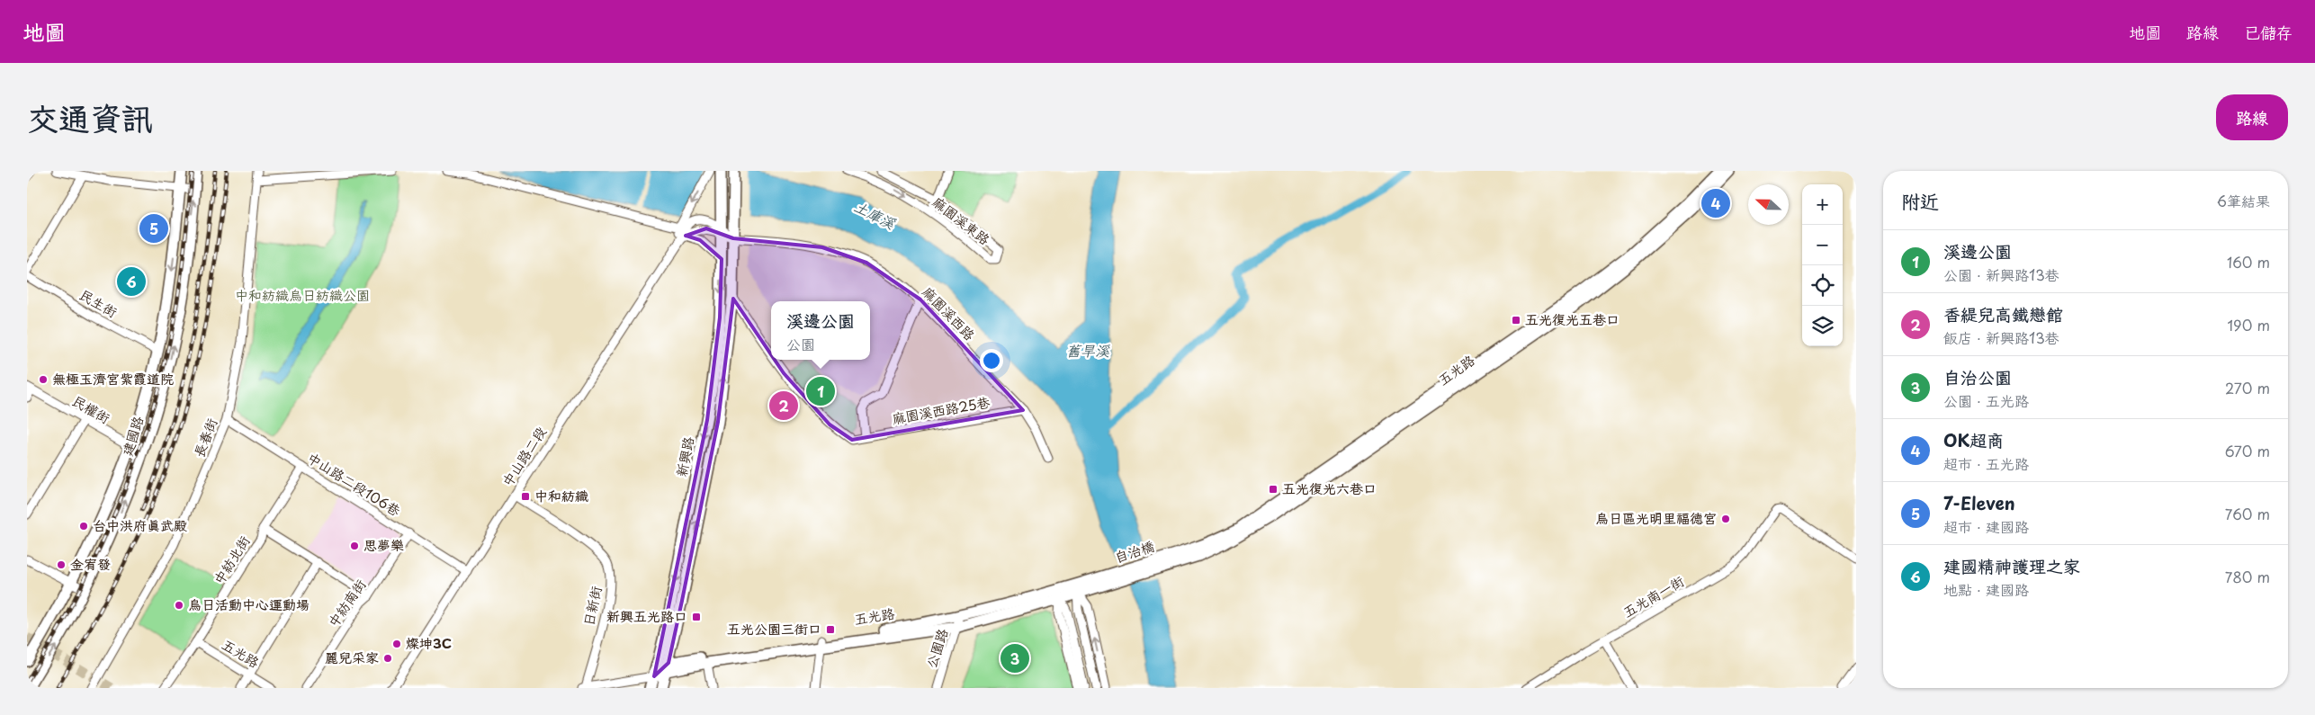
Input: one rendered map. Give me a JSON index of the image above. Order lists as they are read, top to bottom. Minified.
{"streets":{"main road":["五光路","建國路","新興路","自治橋"],"street":["麻園溪東路","民生街","麻園溪西路","民權街","麻園溪西路25巷","長春街","中山路二段","中山路二段106巷","中紡北街","五光南一街","中紡南街","日新街","公園路"]},"crossings":[["民生街","建國路"],["麻園溪西路","麻園溪西路25巷"],["麻園溪西路","中山路二段"],["麻園溪西路","新興路"],["五光路","新興路"],["五光路","自治橋"],["五光路","中紡北街"],["五光路","公園路"],["民權街","建國路"],["麻園溪西路25巷","新興路"],["長春街","中山路二段106巷"],["中山路二段","新興路"],["中山路二段","中山路二段106巷"],["中山路二段","日新街"],["中山路二段106巷","中紡北街"],["中山路二段106巷","中紡南街"]],"water":["土庫溪","舊旱溪"],"parks":["中和紡織烏日紡織公園"],"places":{"transit":["五光復光五巷口","五光復光六巷口","中和紡織","新興五光路口","五光公園三街口"],"other":["無極玉濟宮紫霞道院","烏日區光明里福德宮","台中洪府真武殿","思夢樂","金宥發","烏日活動中心運動場","燦坤3C","麗兒采家"]},"north":"left","page":{"header":"地圖","nav":["地圖","路線","已儲存"],"title":"交通資訊","buttons":"路線","heading":["附近","6筆結果"],"map_buttons":["+","−"],"pins":["4","5","6","1","2","3"],"list":[{"mark":"1","name":"溪邊公園","note":"公園 · 新興路13巷","value":"160 m"},{"mark":"2","name":"香緹兒高鐵戀館","note":"飯店 · 新興路13巷","value":"190 m"},{"mark":"3","name":"自治公園","note":"公園 · 五光路","value":"270 m"},{"mark":"4","name":"OK超商","note":"超市 · 五光路","value":"670 m"},{"mark":"5","name":"7-Eleven","note":"超市 · 建國路","value":"760 m"},{"mark":"6","name":"建國精神護理之家","note":"地點 · 建國路","value":"780 m"}],"popup":["溪邊公園","公園"]}}
